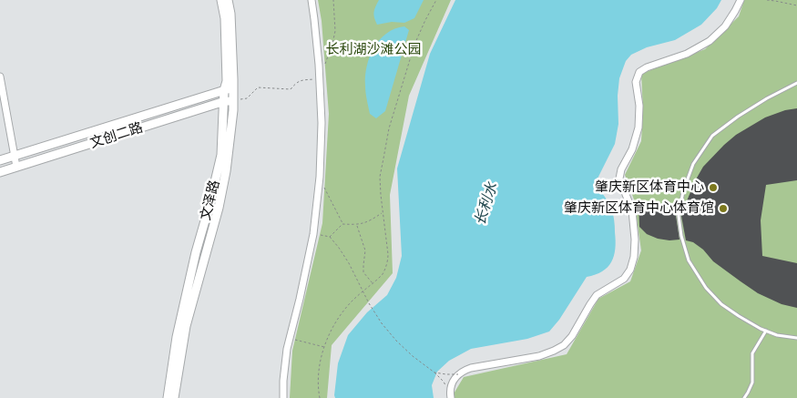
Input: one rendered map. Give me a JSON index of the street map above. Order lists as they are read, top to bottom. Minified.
{"streets":{"street":["文创二路","文泽路"]},"crossings":[["文创二路","文泽路"]],"water":["长利水"],"parks":["长利湖沙滩公园"],"places":["肇庆新区体育中心","肇庆新区体育中心体育馆"]}
